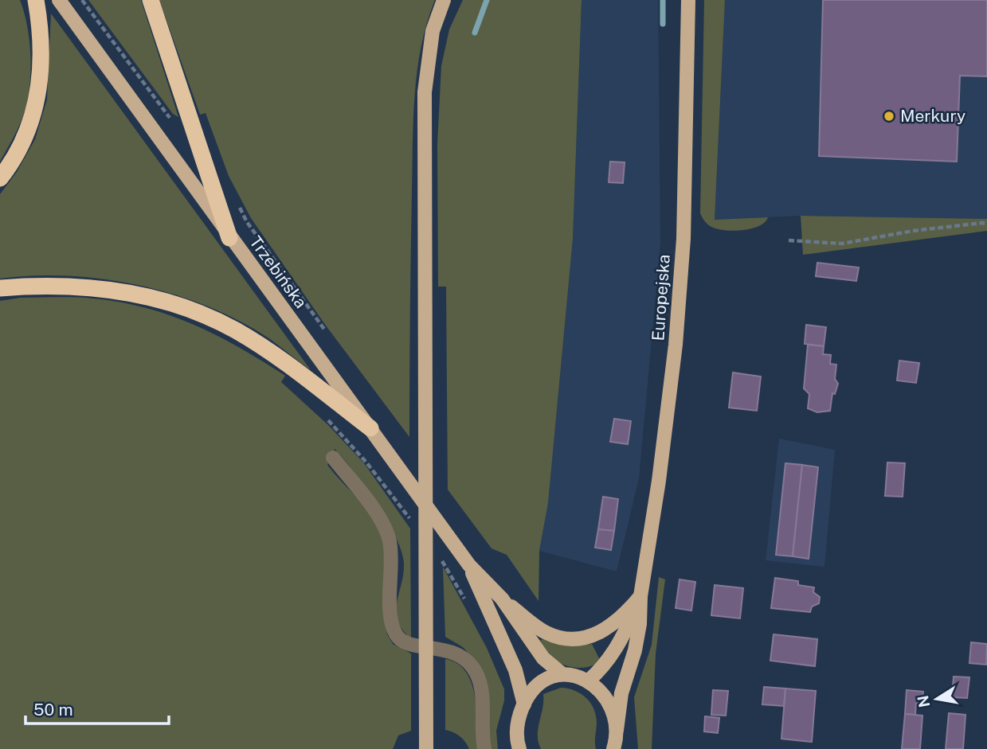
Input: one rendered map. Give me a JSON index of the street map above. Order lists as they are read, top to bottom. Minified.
{"streets":{"main road":["Trzebińska","Europejska"]},"places":["Merkury"],"scale_bar":"50 m","north":"left"}
